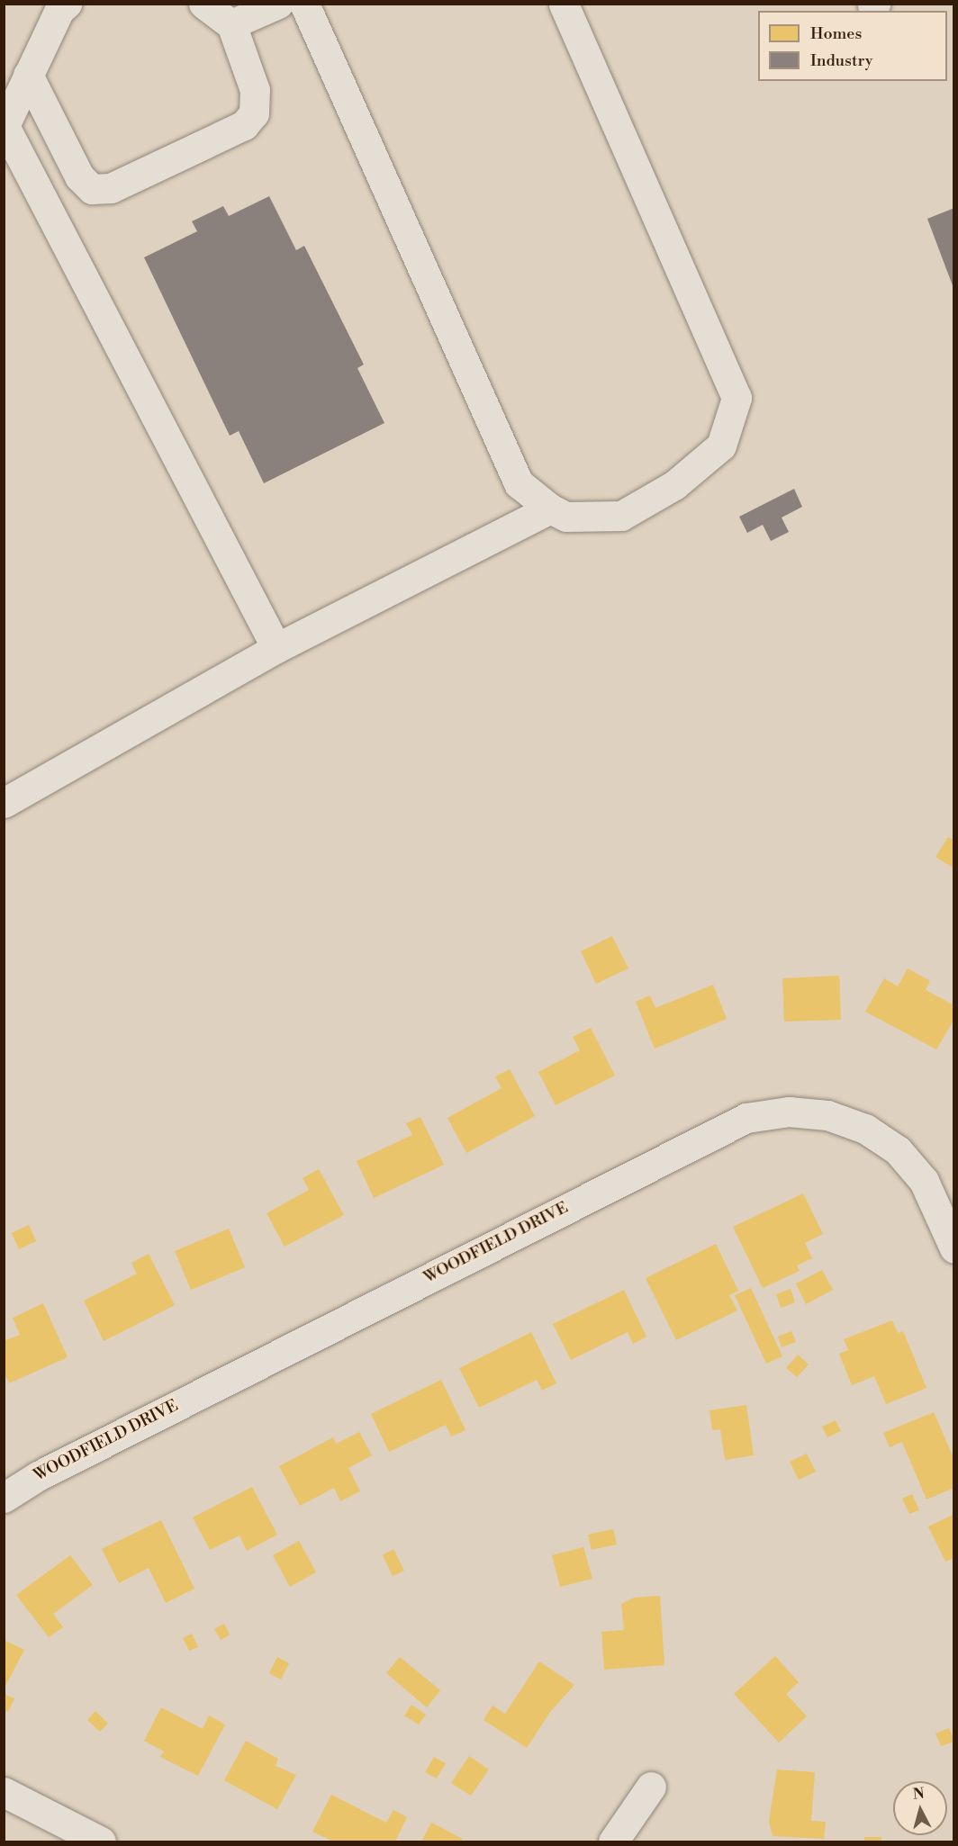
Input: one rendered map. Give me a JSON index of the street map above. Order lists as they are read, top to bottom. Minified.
{"streets":{"street":["WOODFIELD DRIVE"]},"legend":["Homes","Industry"],"north":"top"}
